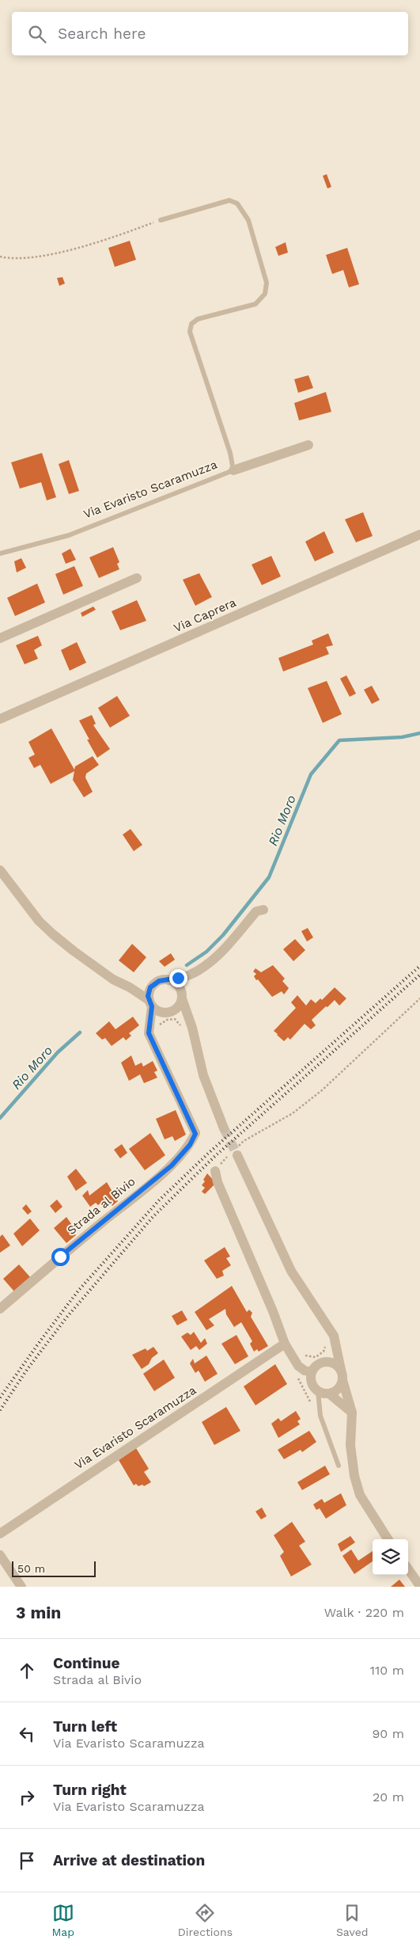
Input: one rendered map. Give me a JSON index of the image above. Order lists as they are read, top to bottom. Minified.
{"streets":{"street":["Via Evaristo Scaramuzza","Via Caprera","Strada al Bivio"]},"water":["Rio Moro"],"scale_bar":"50 m","page":{"search":"Search here","scale":"50 m","heading":["3 min","Walk · 220 m"],"list":[["Continue","Strada al Bivio","110 m"],["Turn left","Via Evaristo Scaramuzza","90 m"],["Turn right","Via Evaristo Scaramuzza","20 m"],"Arrive at destination"],"nav":["Map","Directions","Saved"]}}
